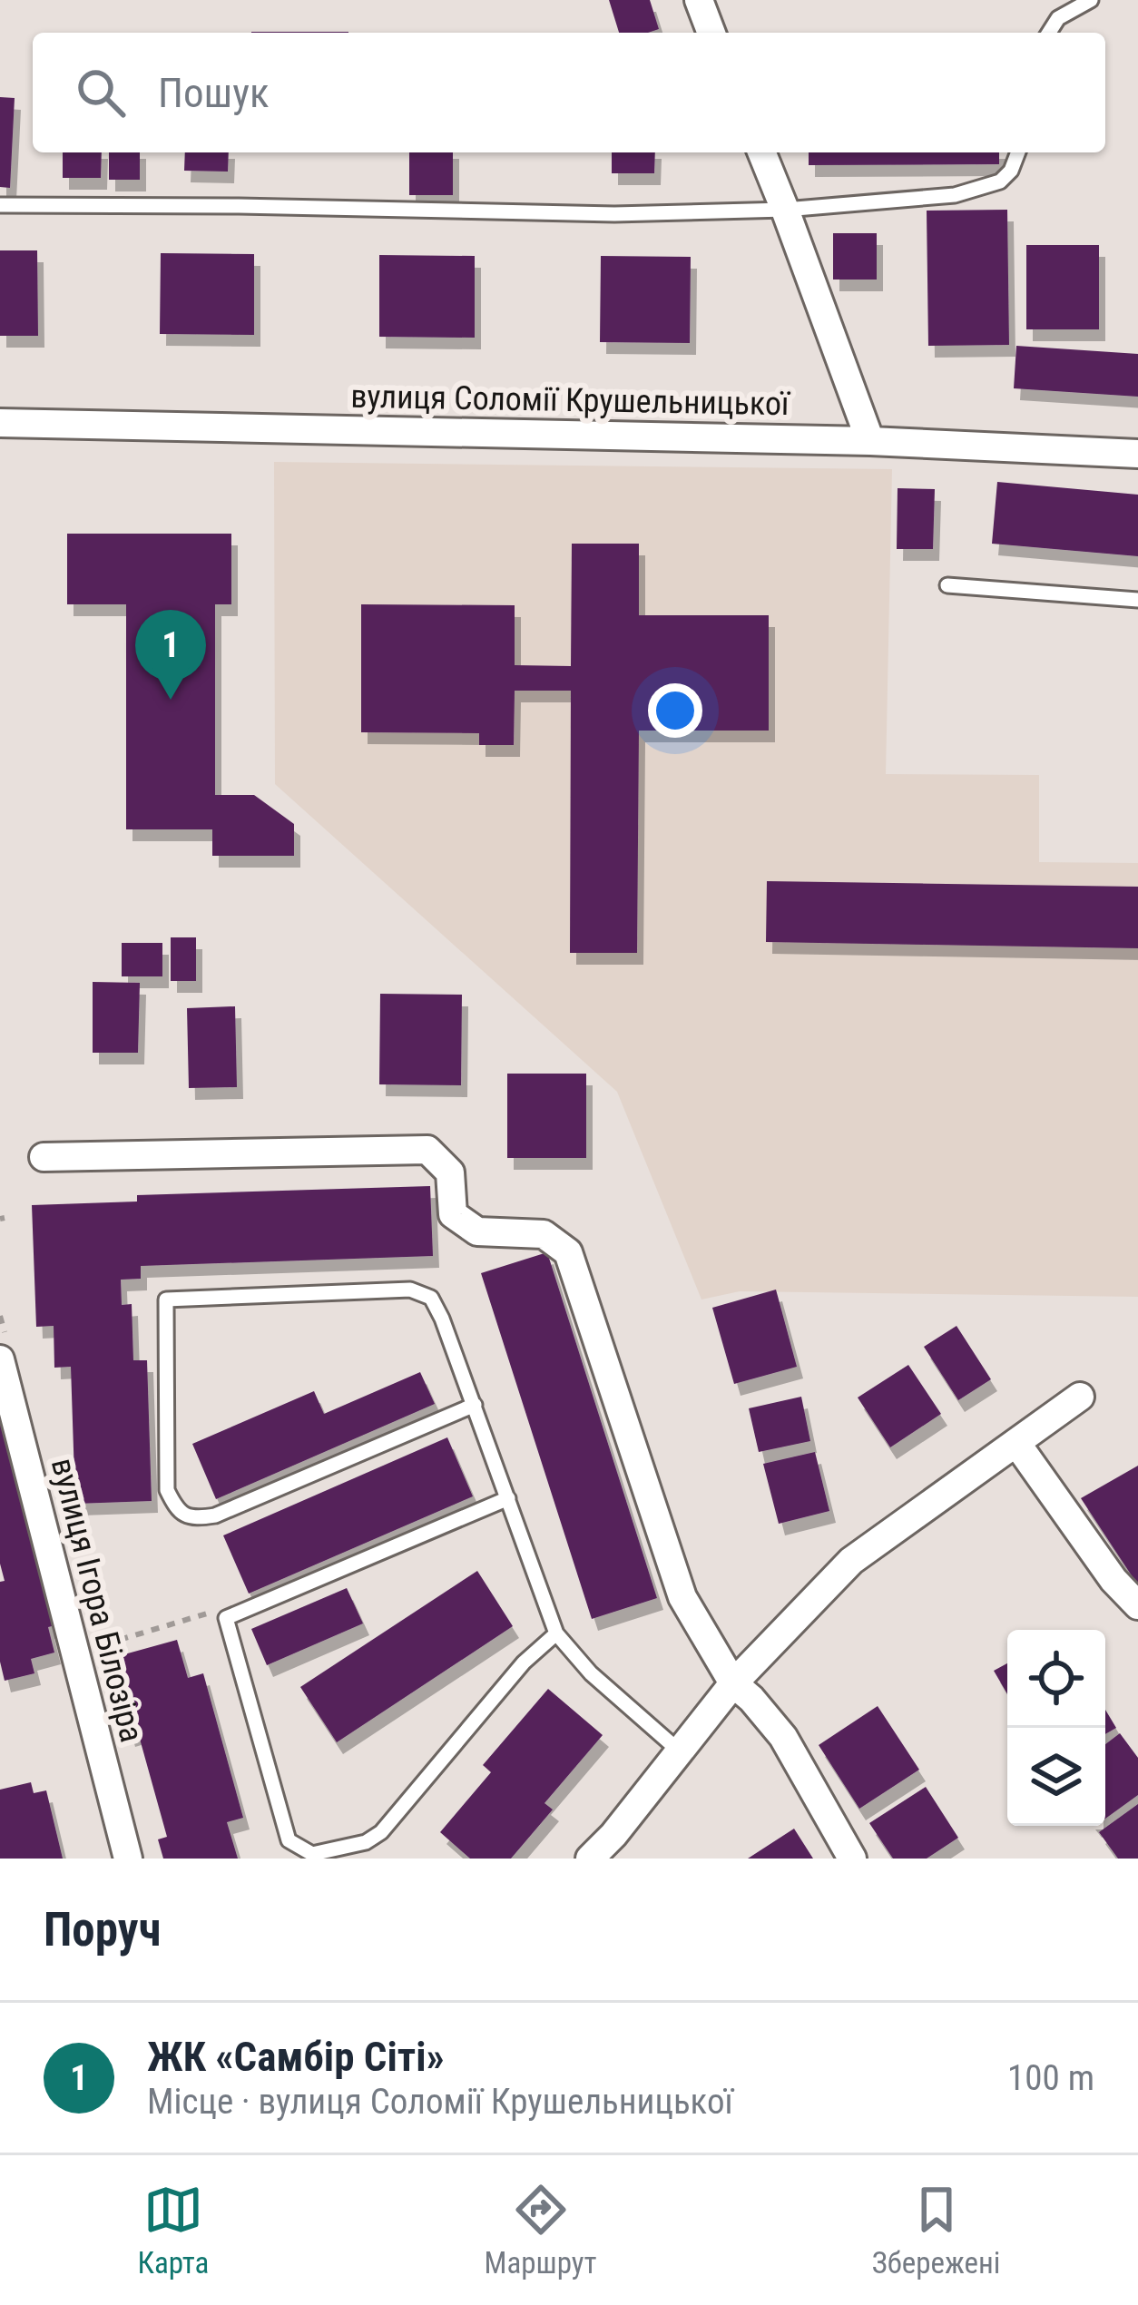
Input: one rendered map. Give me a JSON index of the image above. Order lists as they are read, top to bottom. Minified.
{"streets":{"street":["вулиця Соломії Крушельницької","вулиця Ігора Білозіра"]},"page":{"search":"Пошук","pins":"1","heading":"Поруч","list":[{"mark":"1","name":"ЖК «Самбір Сіті»","note":"Місце · вулиця Соломії Крушельницької","value":"100 m"}],"nav":["Карта","Маршрут","Збережені"]}}
